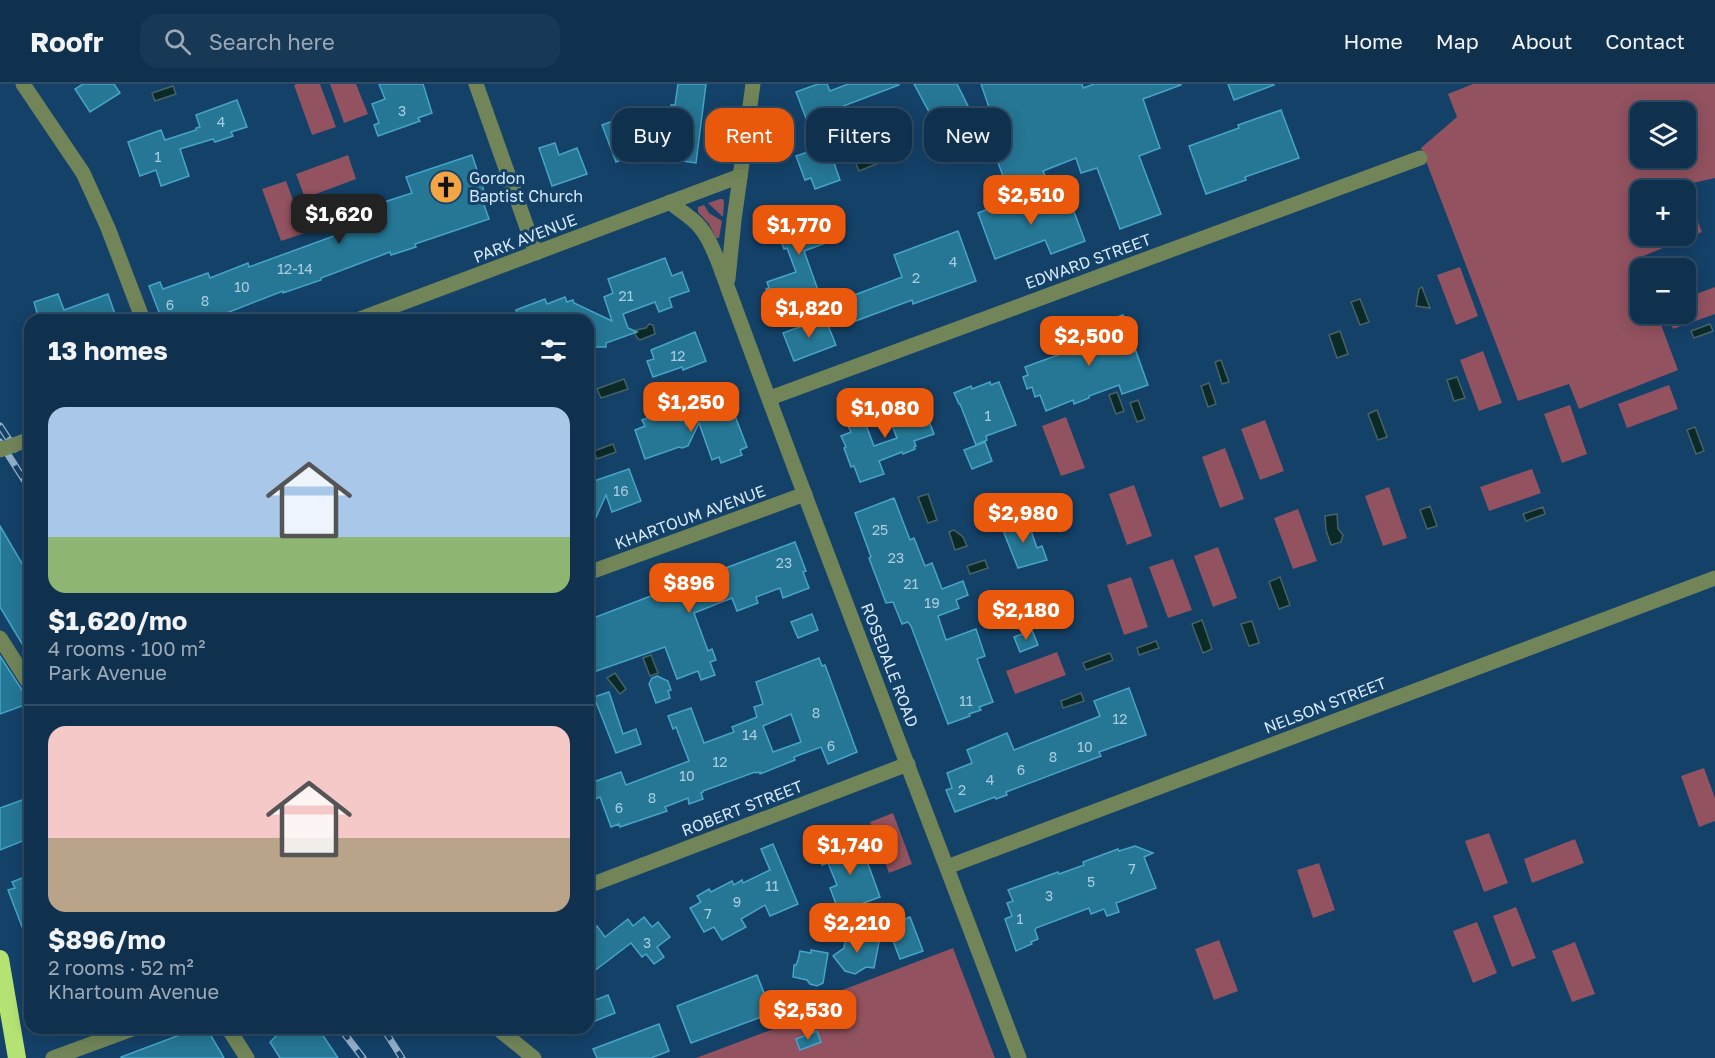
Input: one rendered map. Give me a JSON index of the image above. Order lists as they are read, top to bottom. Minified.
{"streets":{"street":["PARK AVENUE","EDWARD STREET","KHARTOUM AVENUE","ROSEDALE ROAD","NELSON STREET","ROBERT STREET"]},"crossings":[["PARK AVENUE","ROSEDALE ROAD"],["EDWARD STREET","ROSEDALE ROAD"],["KHARTOUM AVENUE","ROSEDALE ROAD"],["ROSEDALE ROAD","NELSON STREET"],["ROSEDALE ROAD","ROBERT STREET"]],"places":{"church":["Gordon Baptist Church"]},"house_numbers":["3","4","1","4","12-14","2","10","21","8","6","12","1","16","25","23","23","21","19","11","8","12","14","6","10","8","12","6","10","4","2","8","6","7","5","11","3","9","7","1","3"],"page":{"header":"Roofr","search":"Search here","nav":["Home","Map","About","Contact"],"map_buttons":["+","−"],"chip":["Buy","Rent","Filters","New"],"price":["$2,510","$1,620","$1,770","$1,820","$2,500","$1,250","$1,080","$2,980","$896","$2,180","$1,740","$2,210","$2,530"],"heading":"13 homes","list":[{"name":"$1,620/mo","note":"4 rooms · 100 m² · Park Avenue"},{"name":"$896/mo","note":"2 rooms · 52 m² · Khartoum Avenue"}]}}
